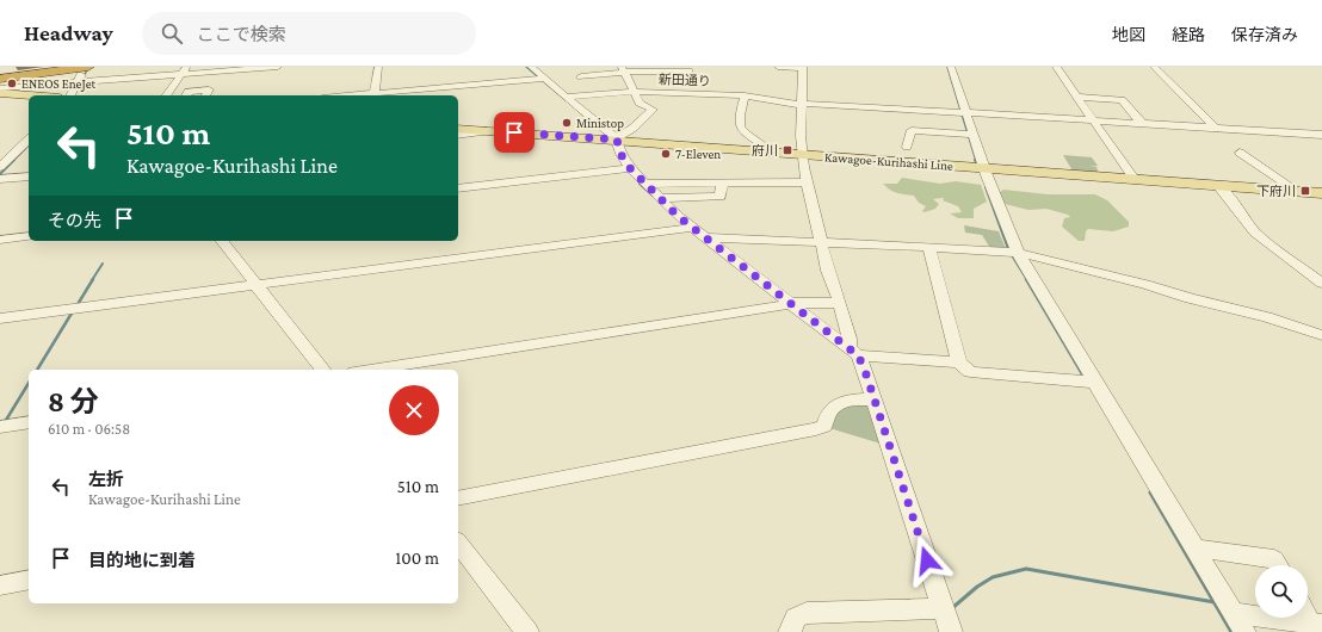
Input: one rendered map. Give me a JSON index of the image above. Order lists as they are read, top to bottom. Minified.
{"streets":{"main road":["Kawagoe-Kurihashi Line"],"street":["新田通り"]},"places":{"other":["ENEOS EneJet","Ministop","7-Eleven"],"transit":["府川","下府川"]},"page":{"header":"Headway","search":"ここで検索","nav":["地図","経路","保存済み"],"turn":["510 m","Kawagoe-Kurihashi Line"],"then":"その先","heading":["8 分","610 m · 06:58"],"list":[{"name":"左折","note":"Kawagoe-Kurihashi Line","value":"510 m"},{"name":"目的地に到着","value":"100 m"}]}}
